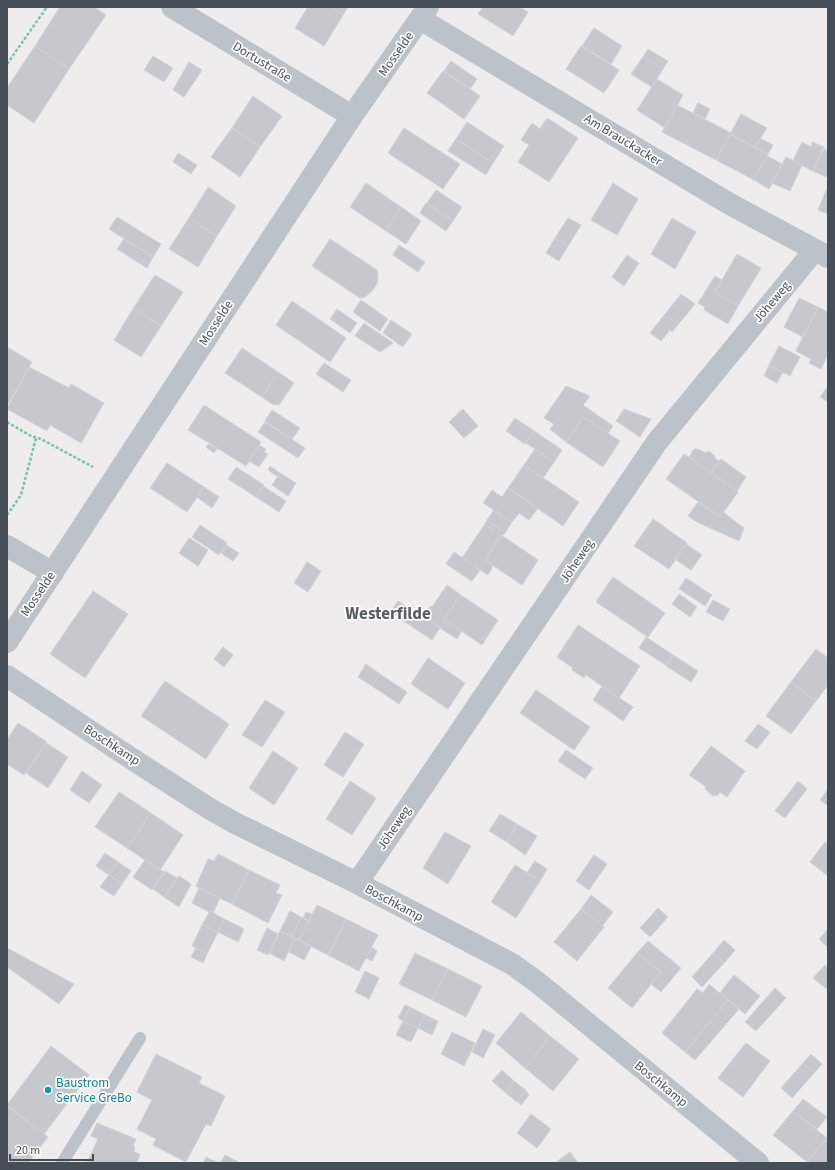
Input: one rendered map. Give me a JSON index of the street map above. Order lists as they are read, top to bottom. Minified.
{"streets":{"street":["Mosselde","Dortustraße","Am Brauckacker","Jöheweg","Boschkamp"]},"crossings":[["Mosselde","Dortustraße"],["Mosselde","Am Brauckacker"],["Am Brauckacker","Jöheweg"],["Jöheweg","Boschkamp"]],"districts":["Westerfilde"],"places":["Baustrom Service GreBo"],"scale_bar":"20 m"}
